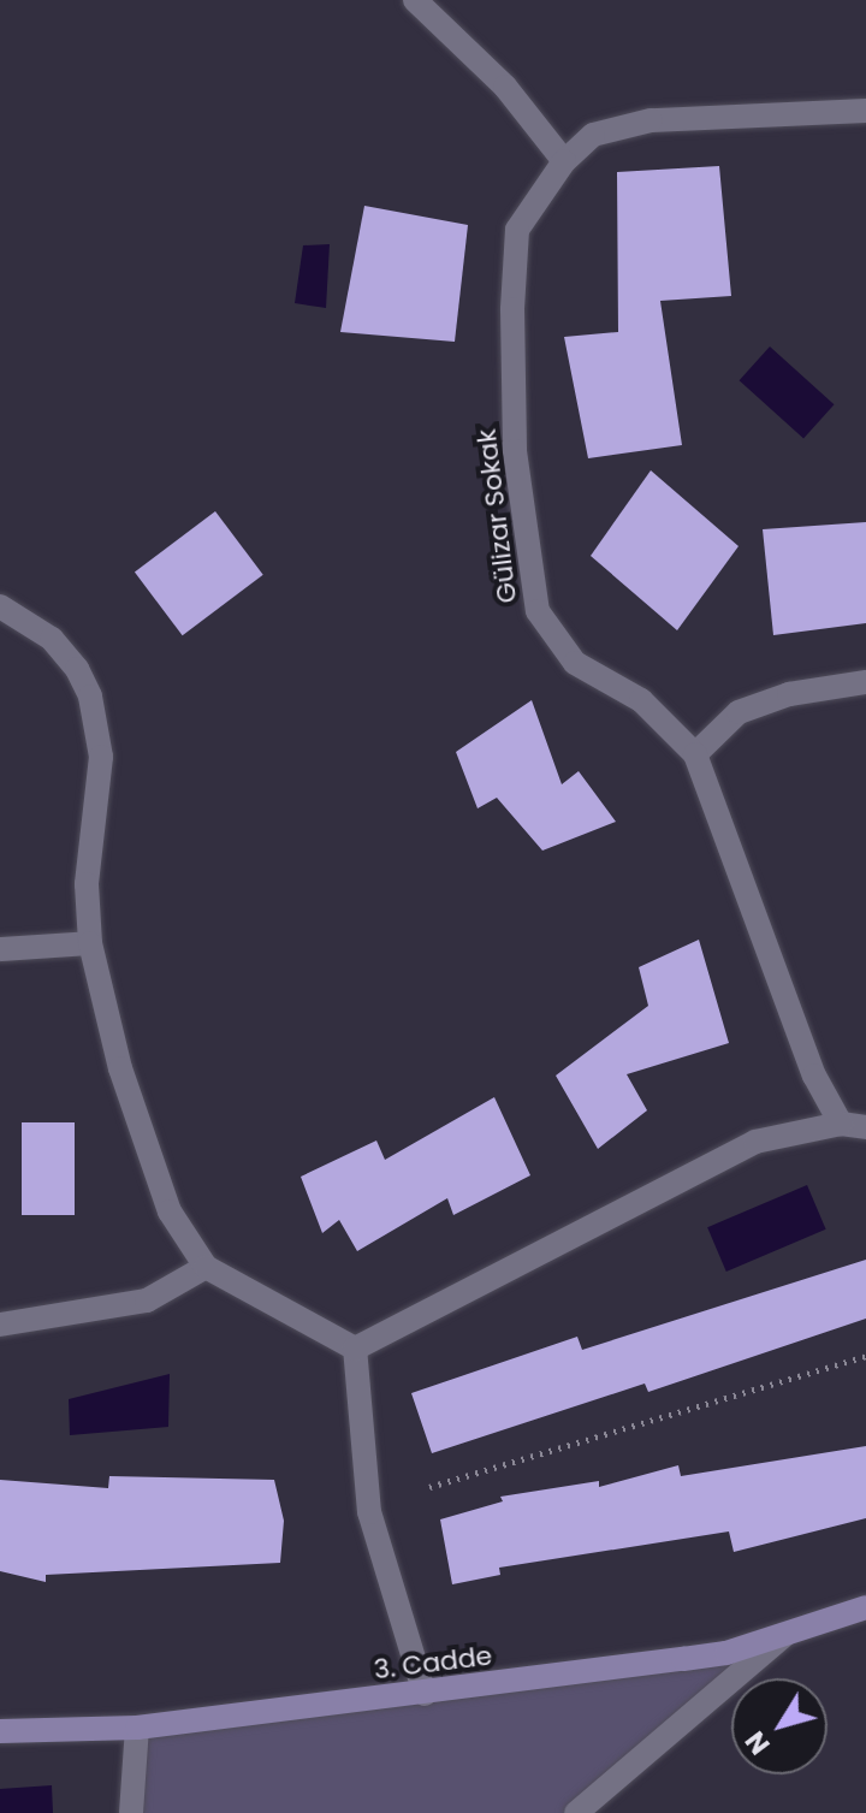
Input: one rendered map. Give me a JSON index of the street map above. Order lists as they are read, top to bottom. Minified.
{"streets":{"main road":["3. Cadde"],"street":["Gülizar Sokak"]},"north":"bottom left"}
